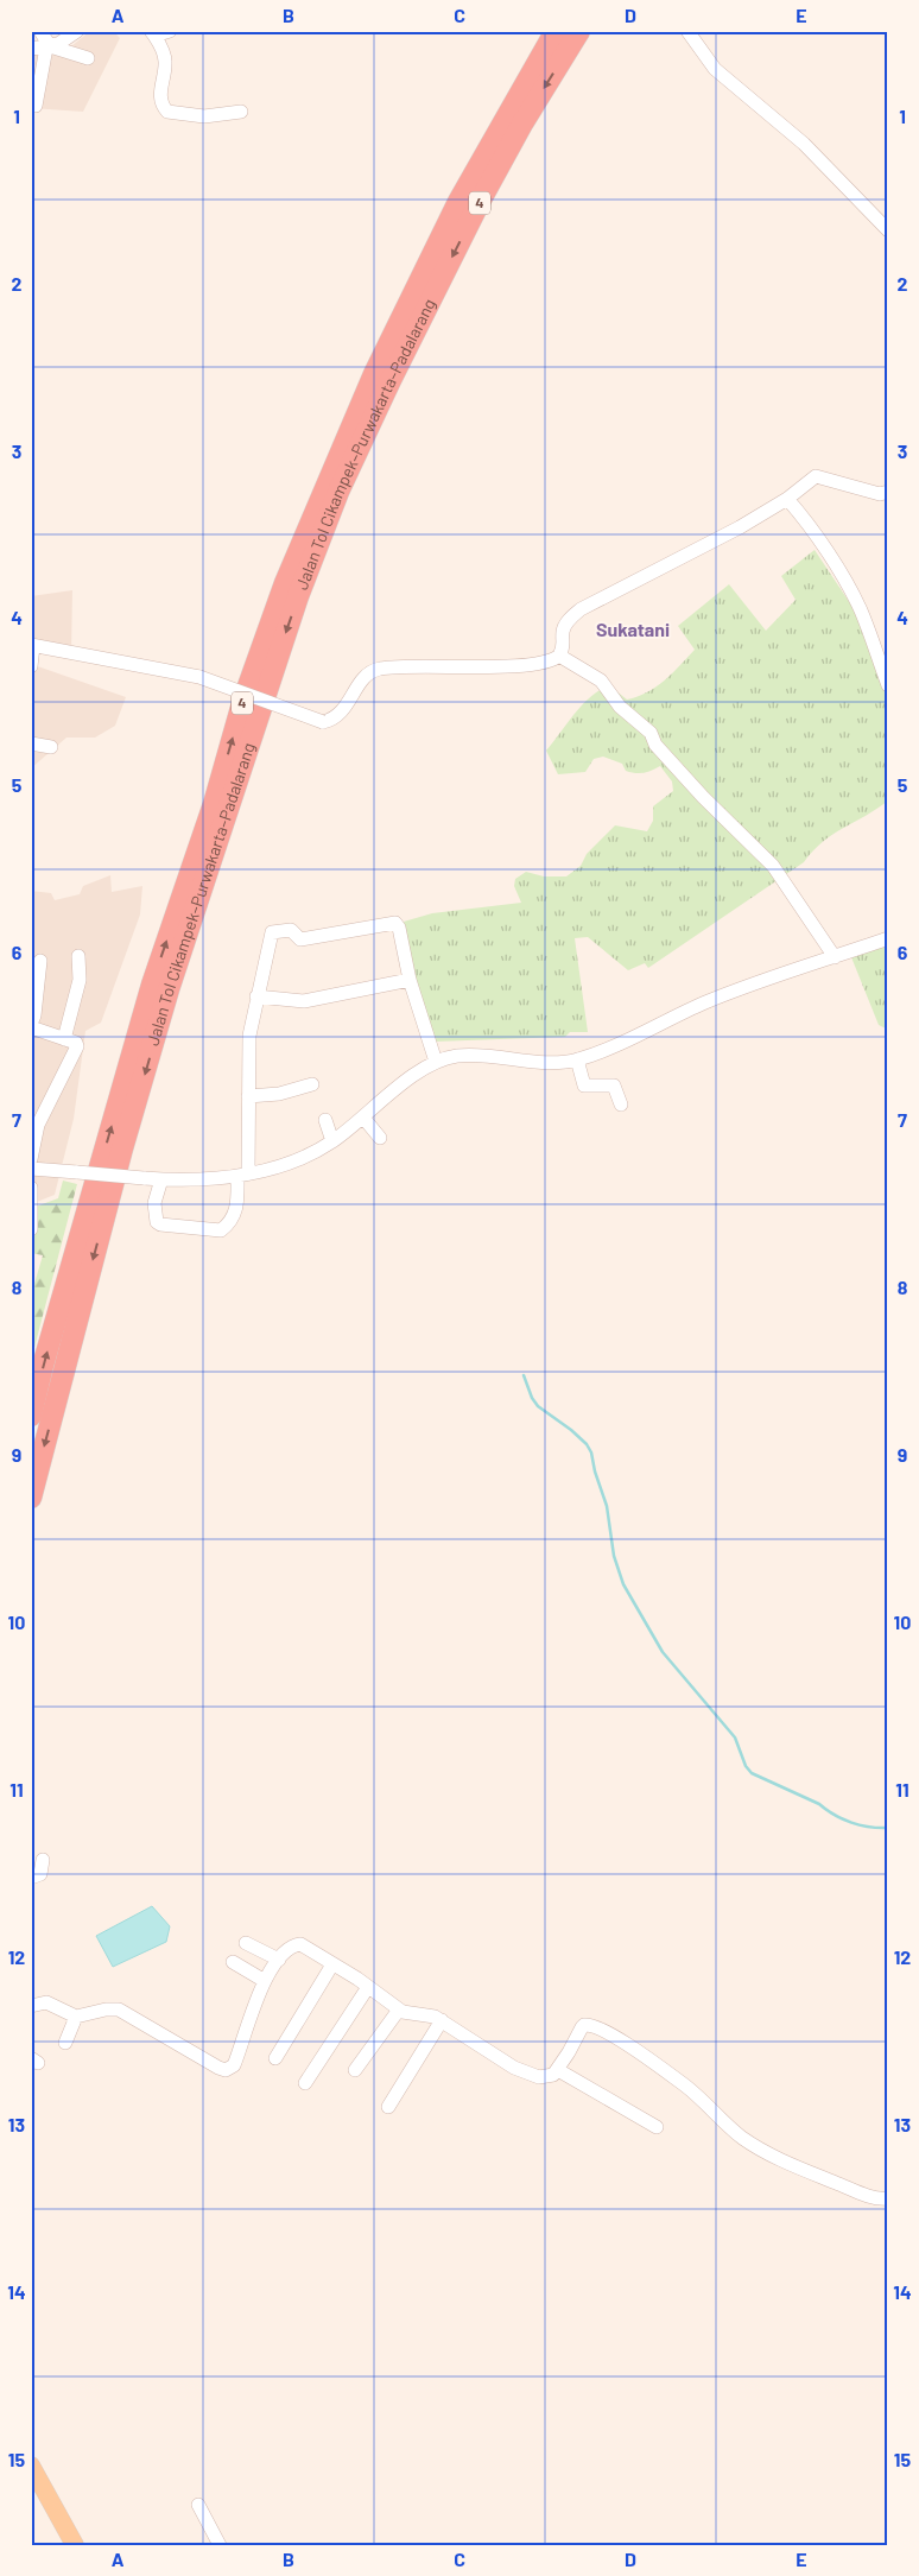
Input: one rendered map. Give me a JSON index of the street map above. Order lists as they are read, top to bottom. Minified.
{"streets":{"highway":["4","Jalan Tol Cikampek–Purwakarta–Padalarang"]},"districts":["Sukatani"],"grid":{"columns":["A","B","C","D","E"],"rows":["1","2","3","4","5","6","7","8","9","10","11","12","13","14","15"]}}
